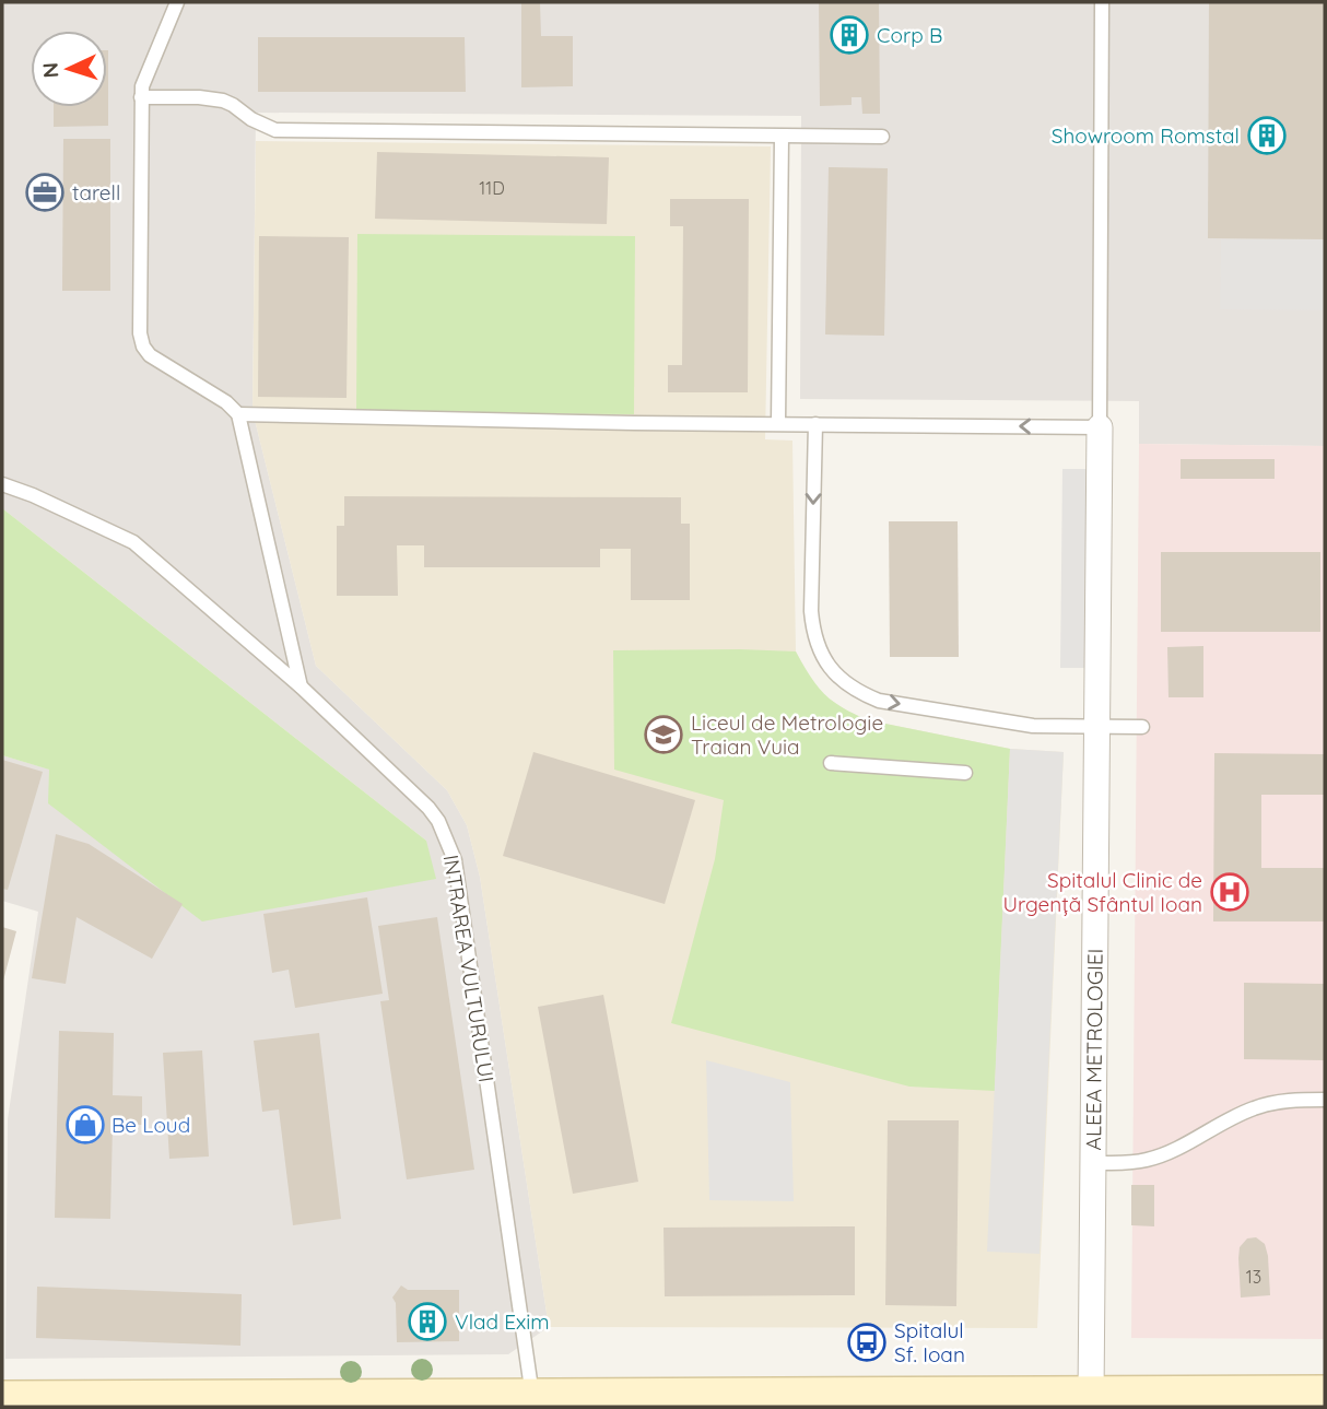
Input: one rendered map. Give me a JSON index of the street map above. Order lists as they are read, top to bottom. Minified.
{"streets":{"street":["ALEEA METROLOGIEI"],"lane":["INTRAREA VULTURULUI"]},"places":{"building":["Corp B","Showroom Romstal","Vlad Exim"],"office":["tarell"],"school or university":["Liceul de Metrologie Traian Vuia"],"hospital":["Spitalul Clinic de Urgență Sfântul Ioan"],"shop":["Be Loud"],"bus stop":["Spitalul Sf. Ioan"]},"house_numbers":["11D","13"],"north":"left"}
